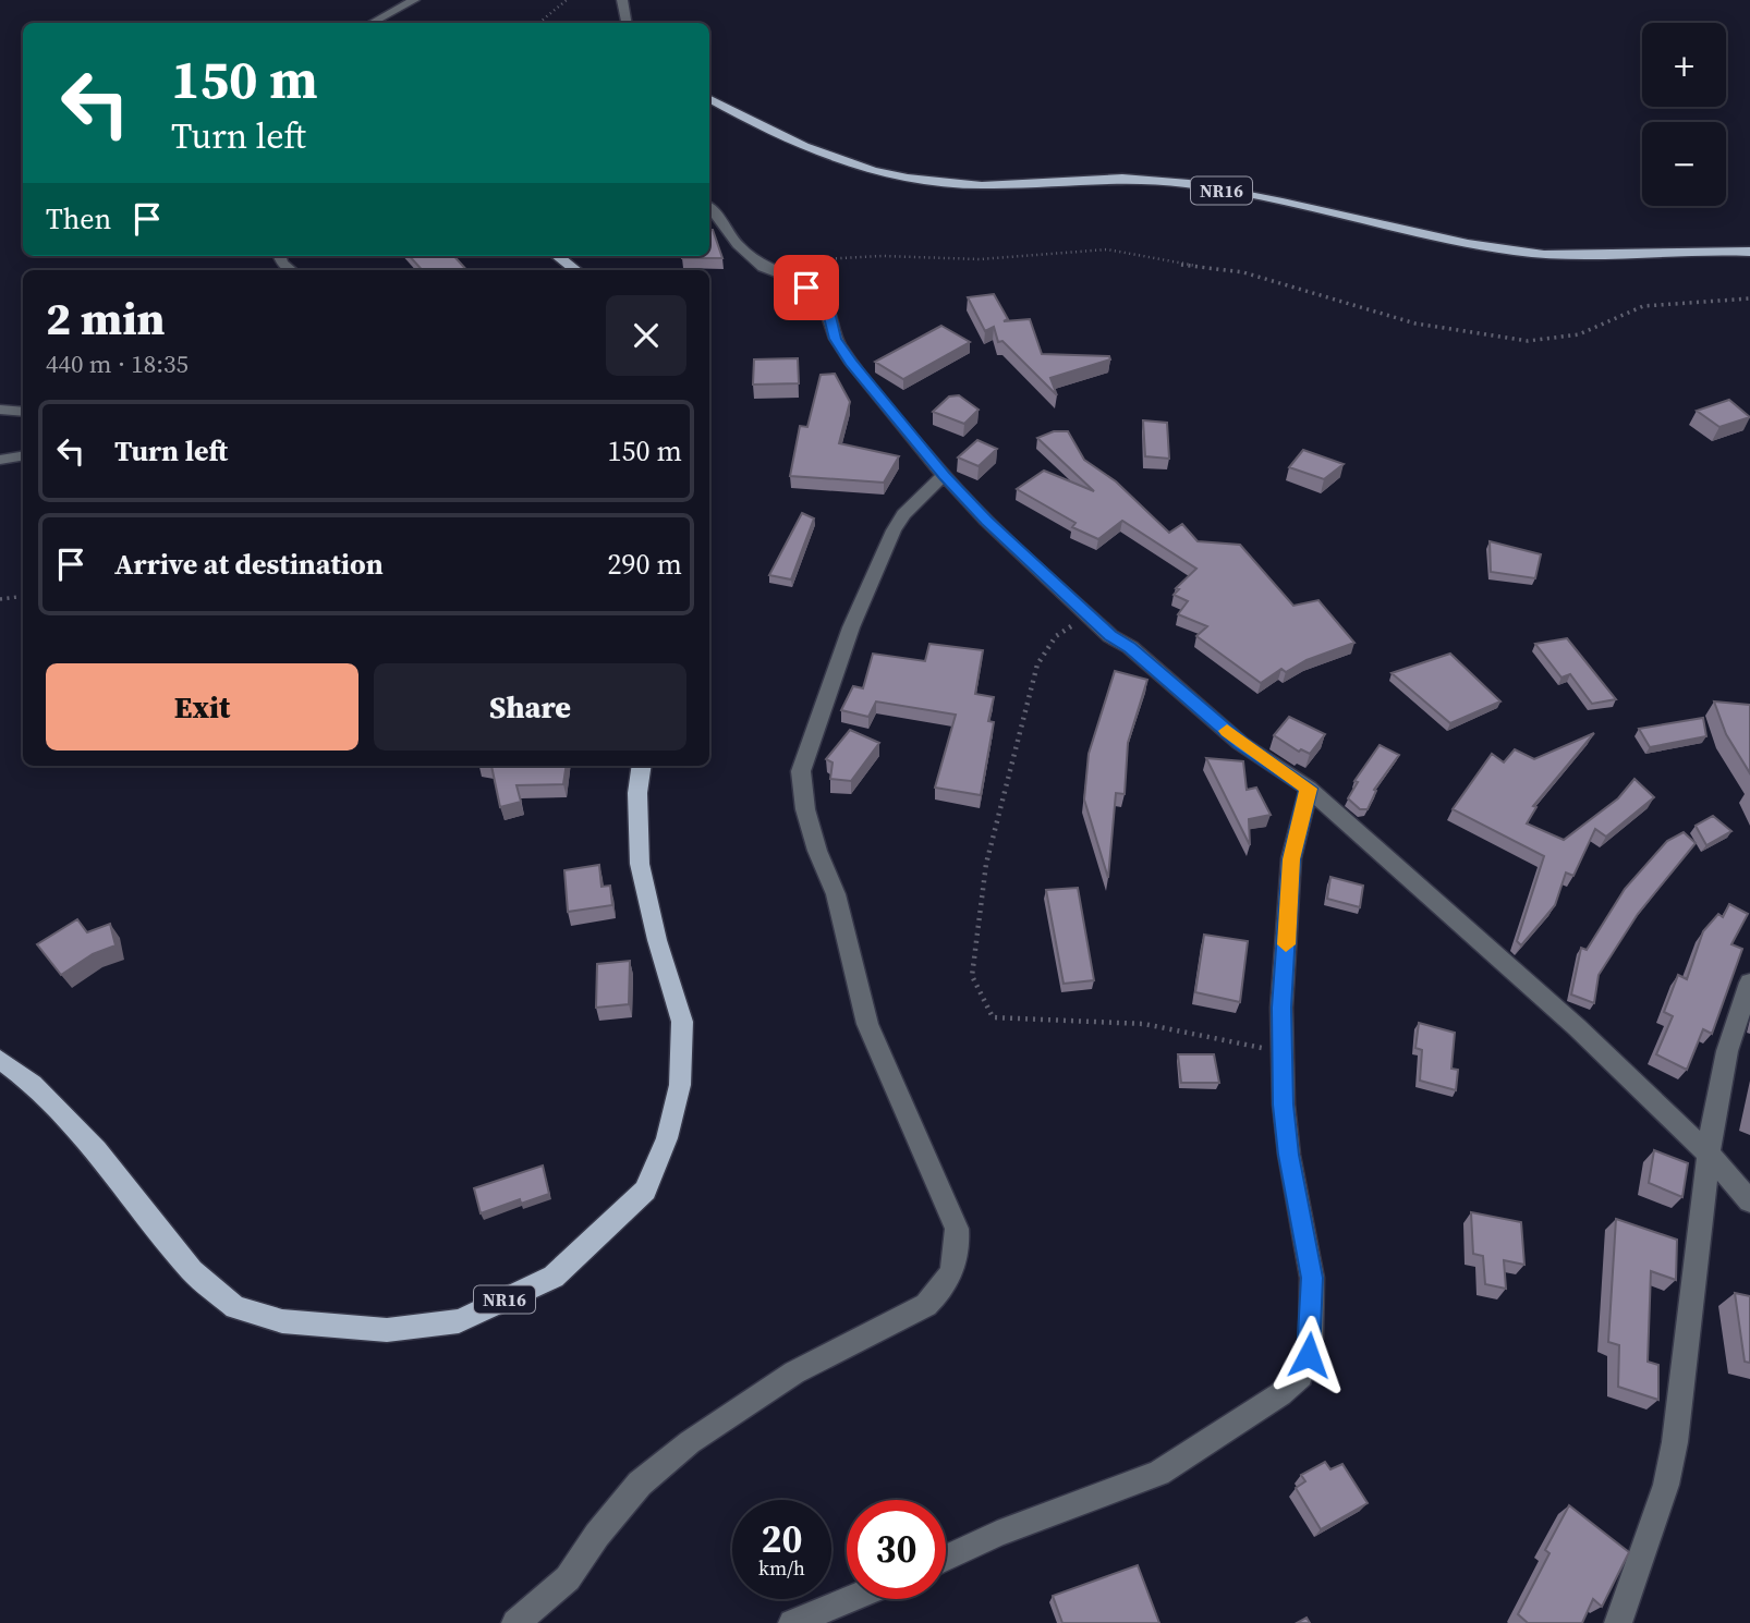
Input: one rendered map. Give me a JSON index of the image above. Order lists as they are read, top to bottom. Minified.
{"streets":{"main road":["NR16"]},"page":{"map_buttons":["+","−"],"turn":["150 m","Turn left"],"then":"Then","heading":["2 min","440 m · 18:35"],"list":[{"name":"Turn left","value":"150 m"},{"name":"Arrive at destination","value":"290 m"}],"buttons":["Exit","Share"],"speed":"20 km/h","limit":"30"}}
